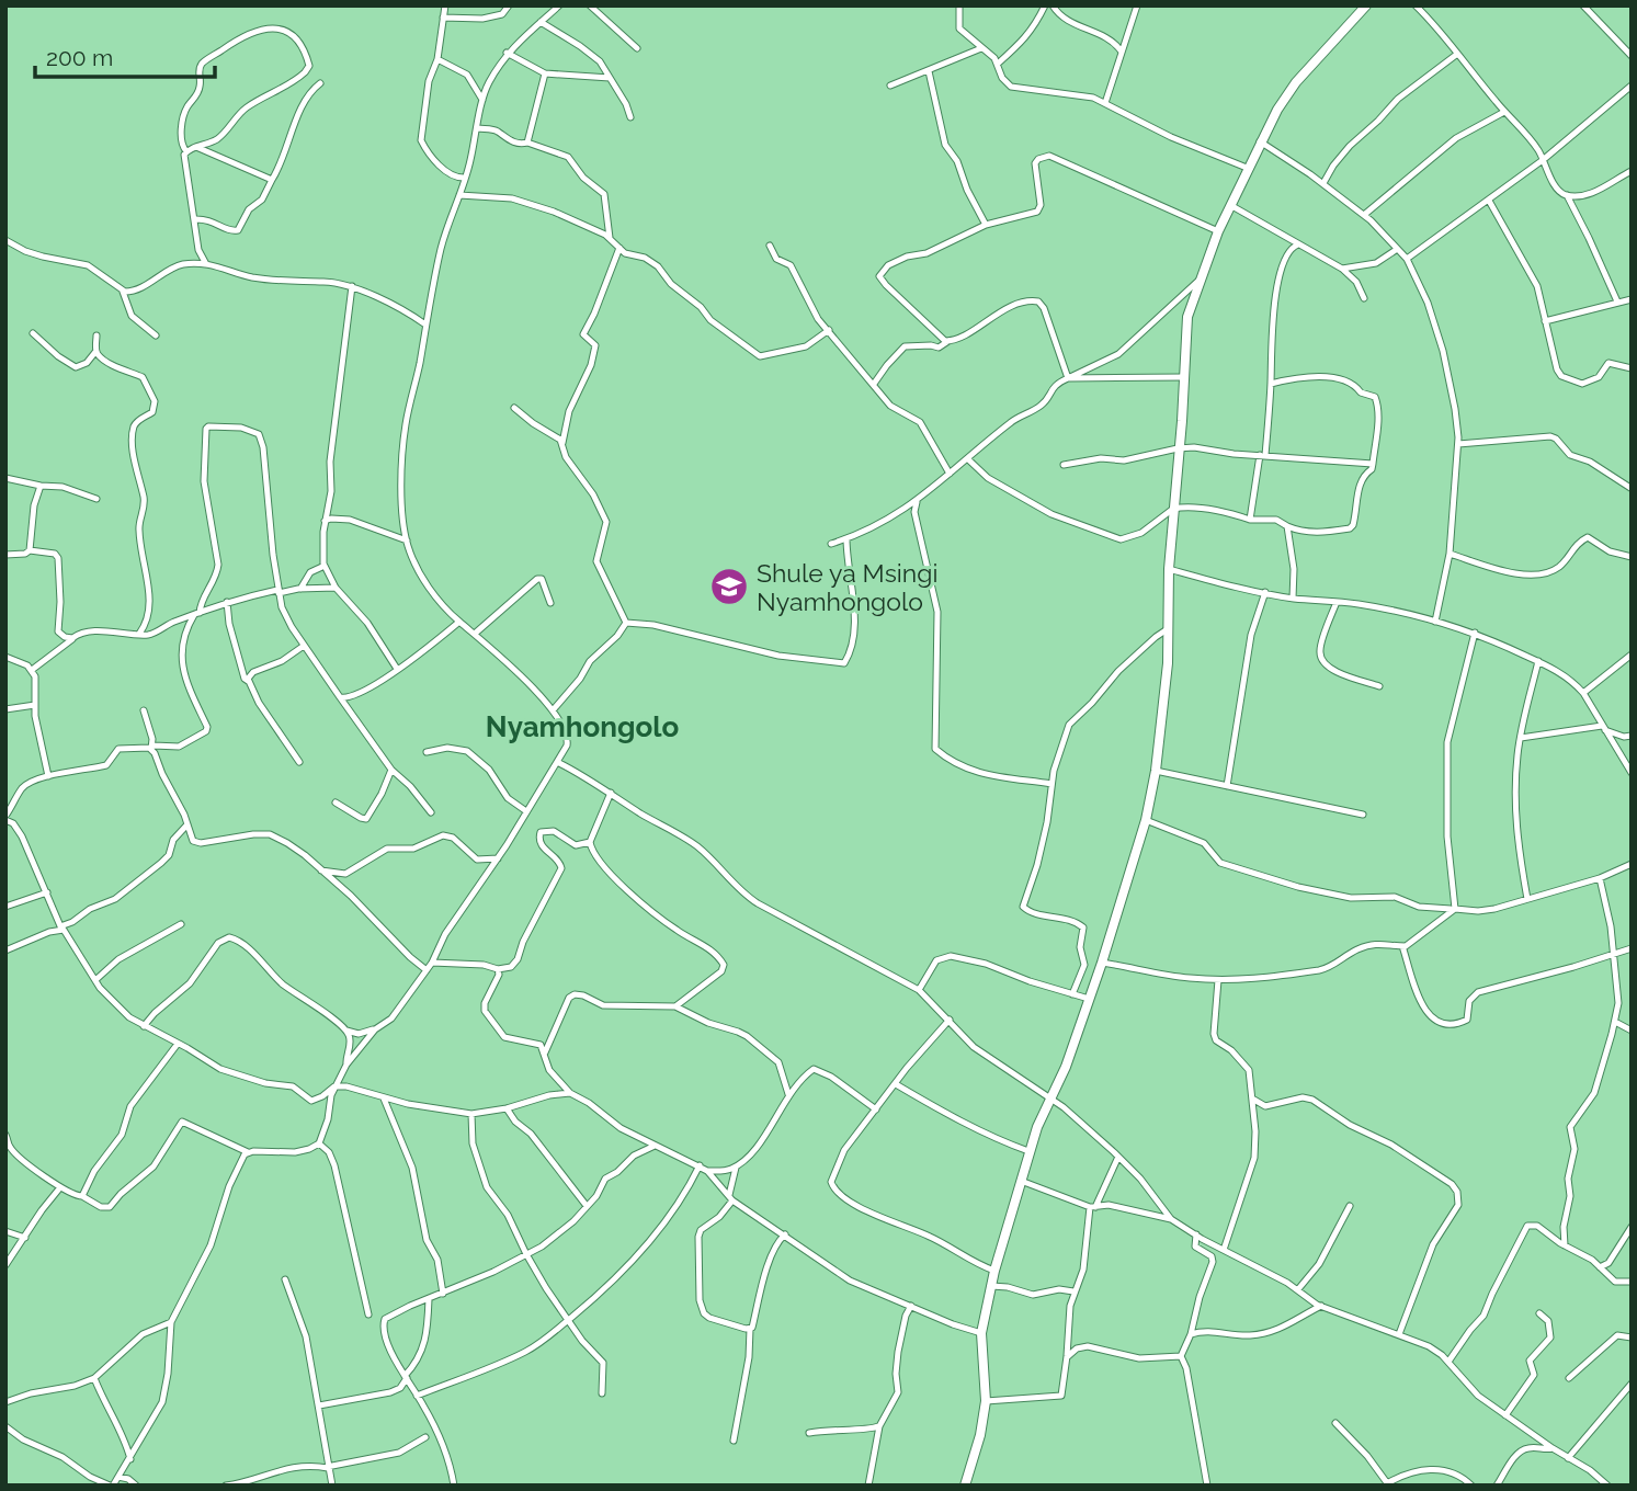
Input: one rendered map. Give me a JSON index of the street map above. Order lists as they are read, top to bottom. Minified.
{"districts":["Nyamhongolo"],"places":{"school or university":["Shule ya Msingi Nyamhongolo"]},"scale_bar":"200 m"}
